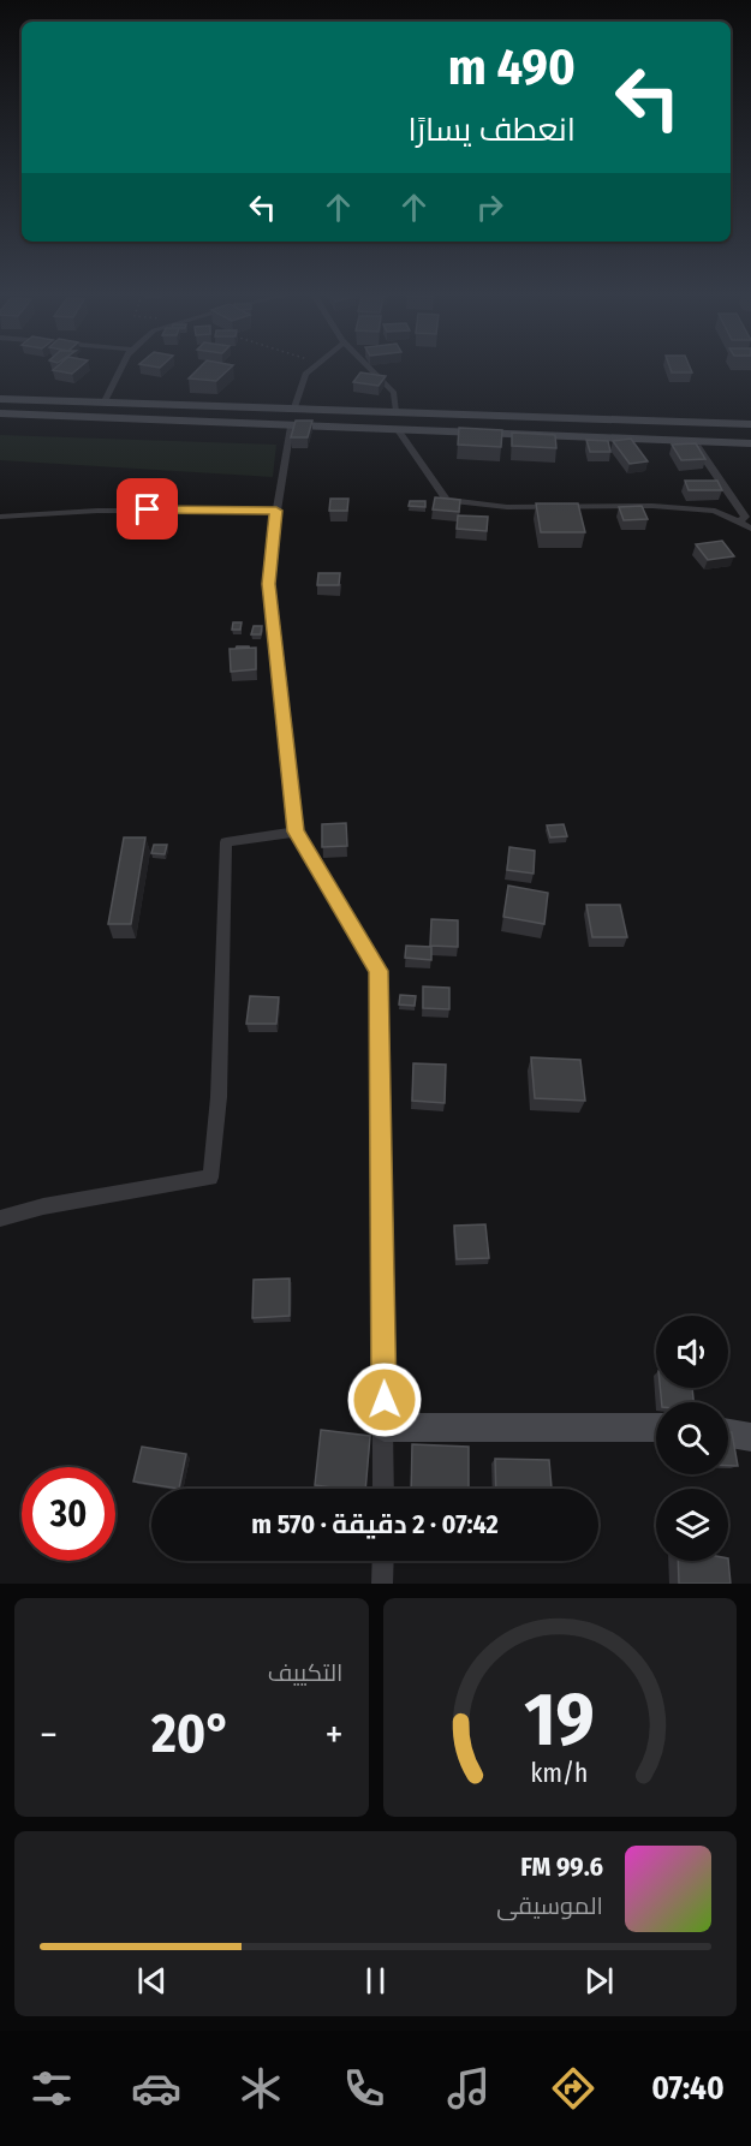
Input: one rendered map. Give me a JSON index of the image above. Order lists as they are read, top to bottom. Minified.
{"page":{"turn":["490 m","انعطف يسارًا"],"limit":"30","trip":"07:42 · 2 دقيقة · 570 m","tile":"التكييف","heat":["−","20°","+"],"song":["99.6 FM","الموسيقى"],"tabs":"07:40","gauge":["19","km/h"]}}
